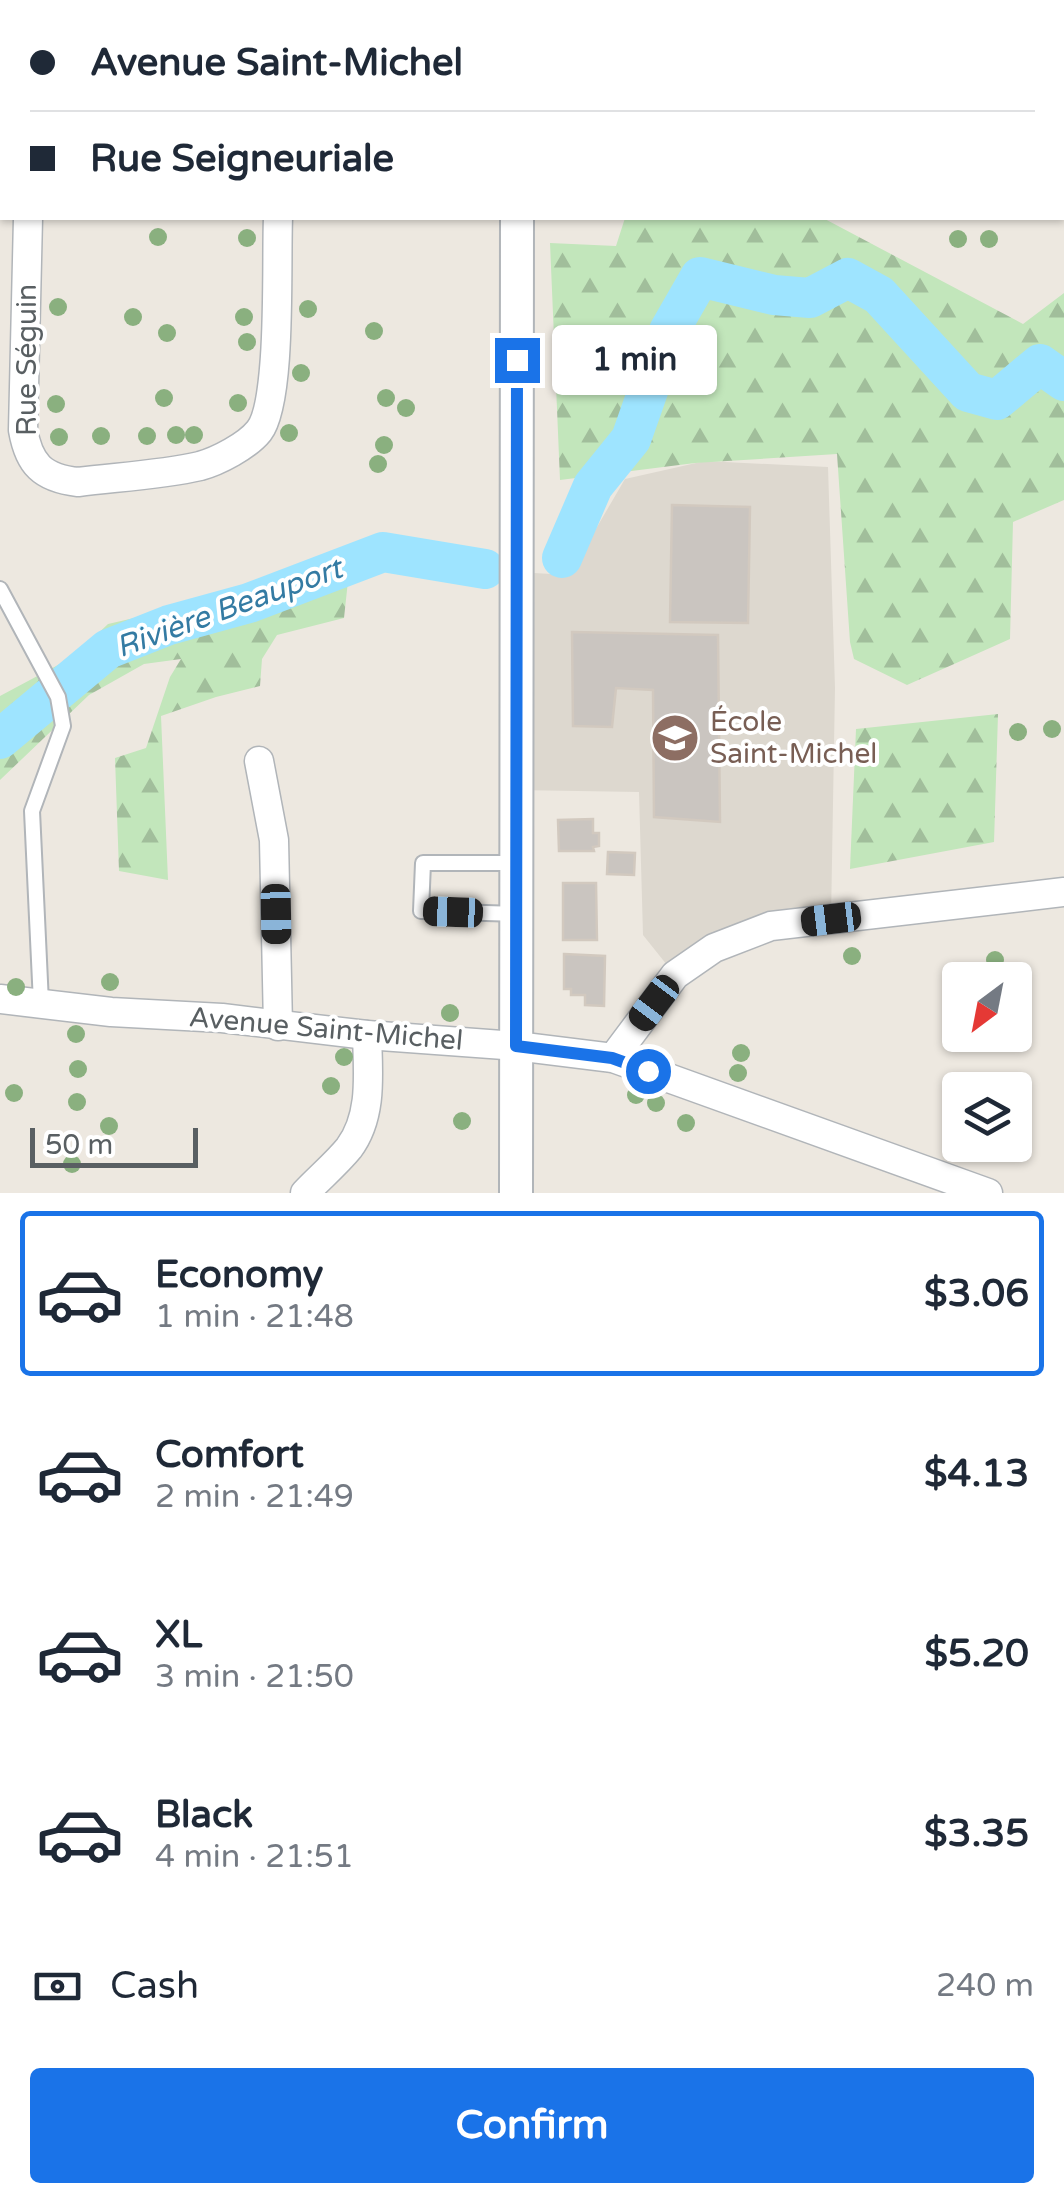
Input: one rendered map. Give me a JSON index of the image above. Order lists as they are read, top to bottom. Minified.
{"streets":{"street":["Rue Séguin","Avenue Saint-Michel"]},"water":["Rivière Beauport"],"places":{"school or university":["École Saint-Michel"]},"scale_bar":"50 m","north":"bottom left","page":{"banner":["Avenue Saint-Michel","Rue Seigneuriale"],"bubble":"1 min","scale":"50 m","list":[{"name":"Economy","note":"1 min · 21:48","value":"$3.06"},{"name":"Comfort","note":"2 min · 21:49","value":"$4.13"},{"name":"XL","note":"3 min · 21:50","value":"$5.20"},{"name":"Black","note":"4 min · 21:51","value":"$3.35"}],"pay":["Cash","240 m"],"buttons":"Confirm"}}
